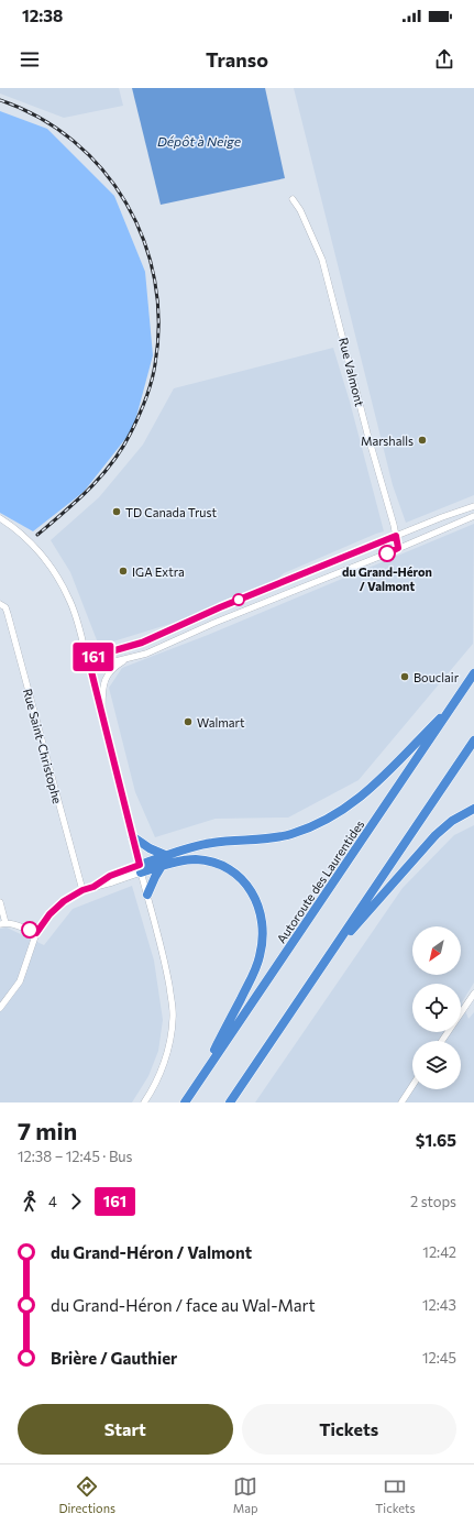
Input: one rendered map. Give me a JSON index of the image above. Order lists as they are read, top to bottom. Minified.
{"streets":{"highway":["Autoroute des Laurentides"],"street":["Rue Valmont","Rue Saint-Christophe"]},"water":["Dépôt à Neige"],"places":["Marshalls","TD Canada Trust","du Grand-Héron / Valmont","IGA Extra","Bouclair","Walmart"],"lines":["bus line 161"],"north":"bottom left","page":{"status":"12:38","header":"Transo","on_map":"161","heading":["7 min","12:38 – 12:45 · Bus","$1.65"],"legs":["4","161","2 stops"],"list":[{"name":"du Grand-Héron / Valmont","value":"12:42"},{"name":"du Grand-Héron / face au Wal-Mart","value":"12:43"},{"name":"Brière / Gauthier","value":"12:45"}],"buttons":["Start","Tickets"],"tabs":["Directions","Map","Tickets"]}}
